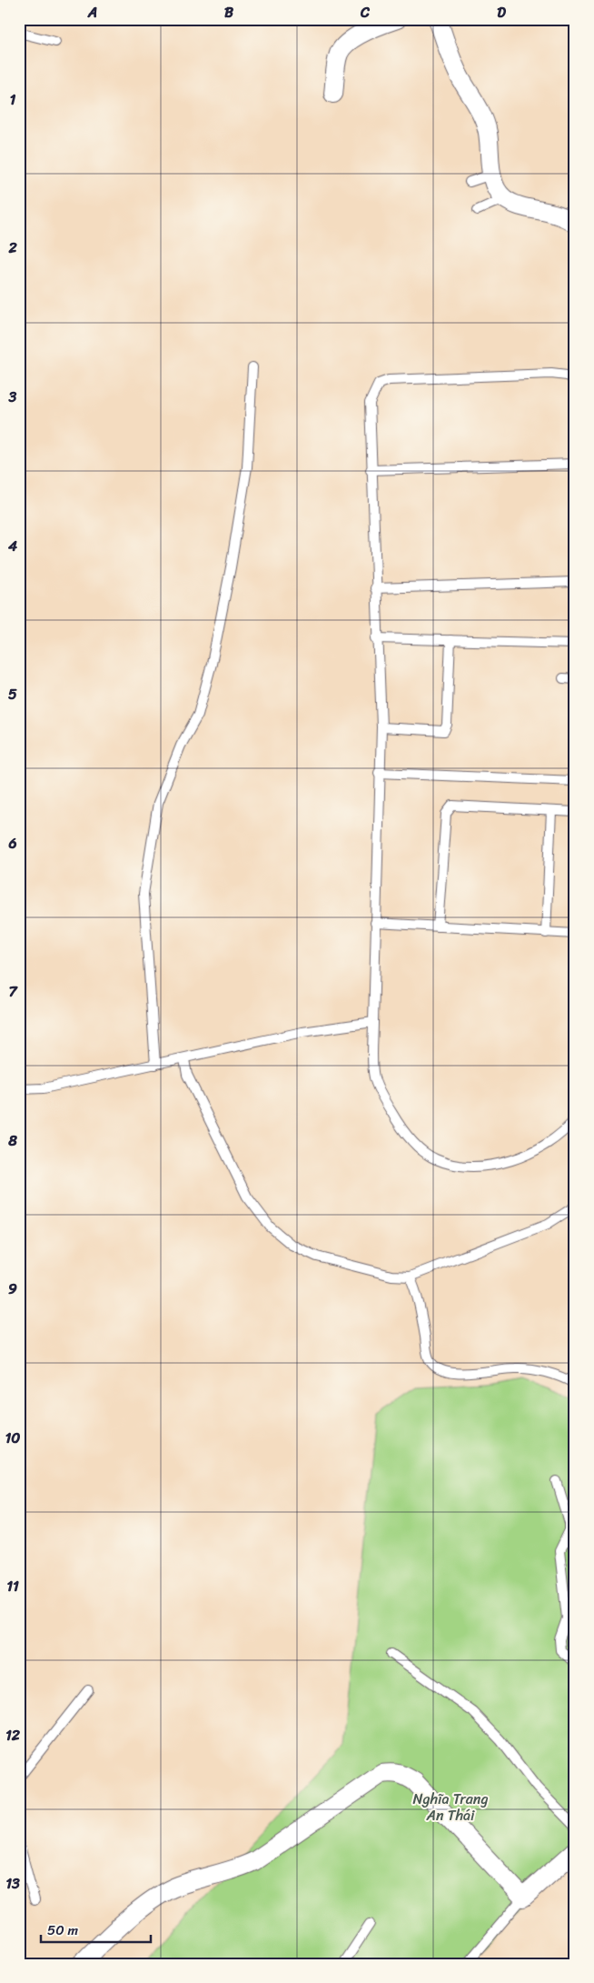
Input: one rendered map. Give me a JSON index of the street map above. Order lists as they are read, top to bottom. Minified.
{"parks":["Nghĩa Trang An Thái"],"scale_bar":"50 m","grid":{"columns":["A","B","C","D"],"rows":["1","2","3","4","5","6","7","8","9","10","11","12","13"]}}
